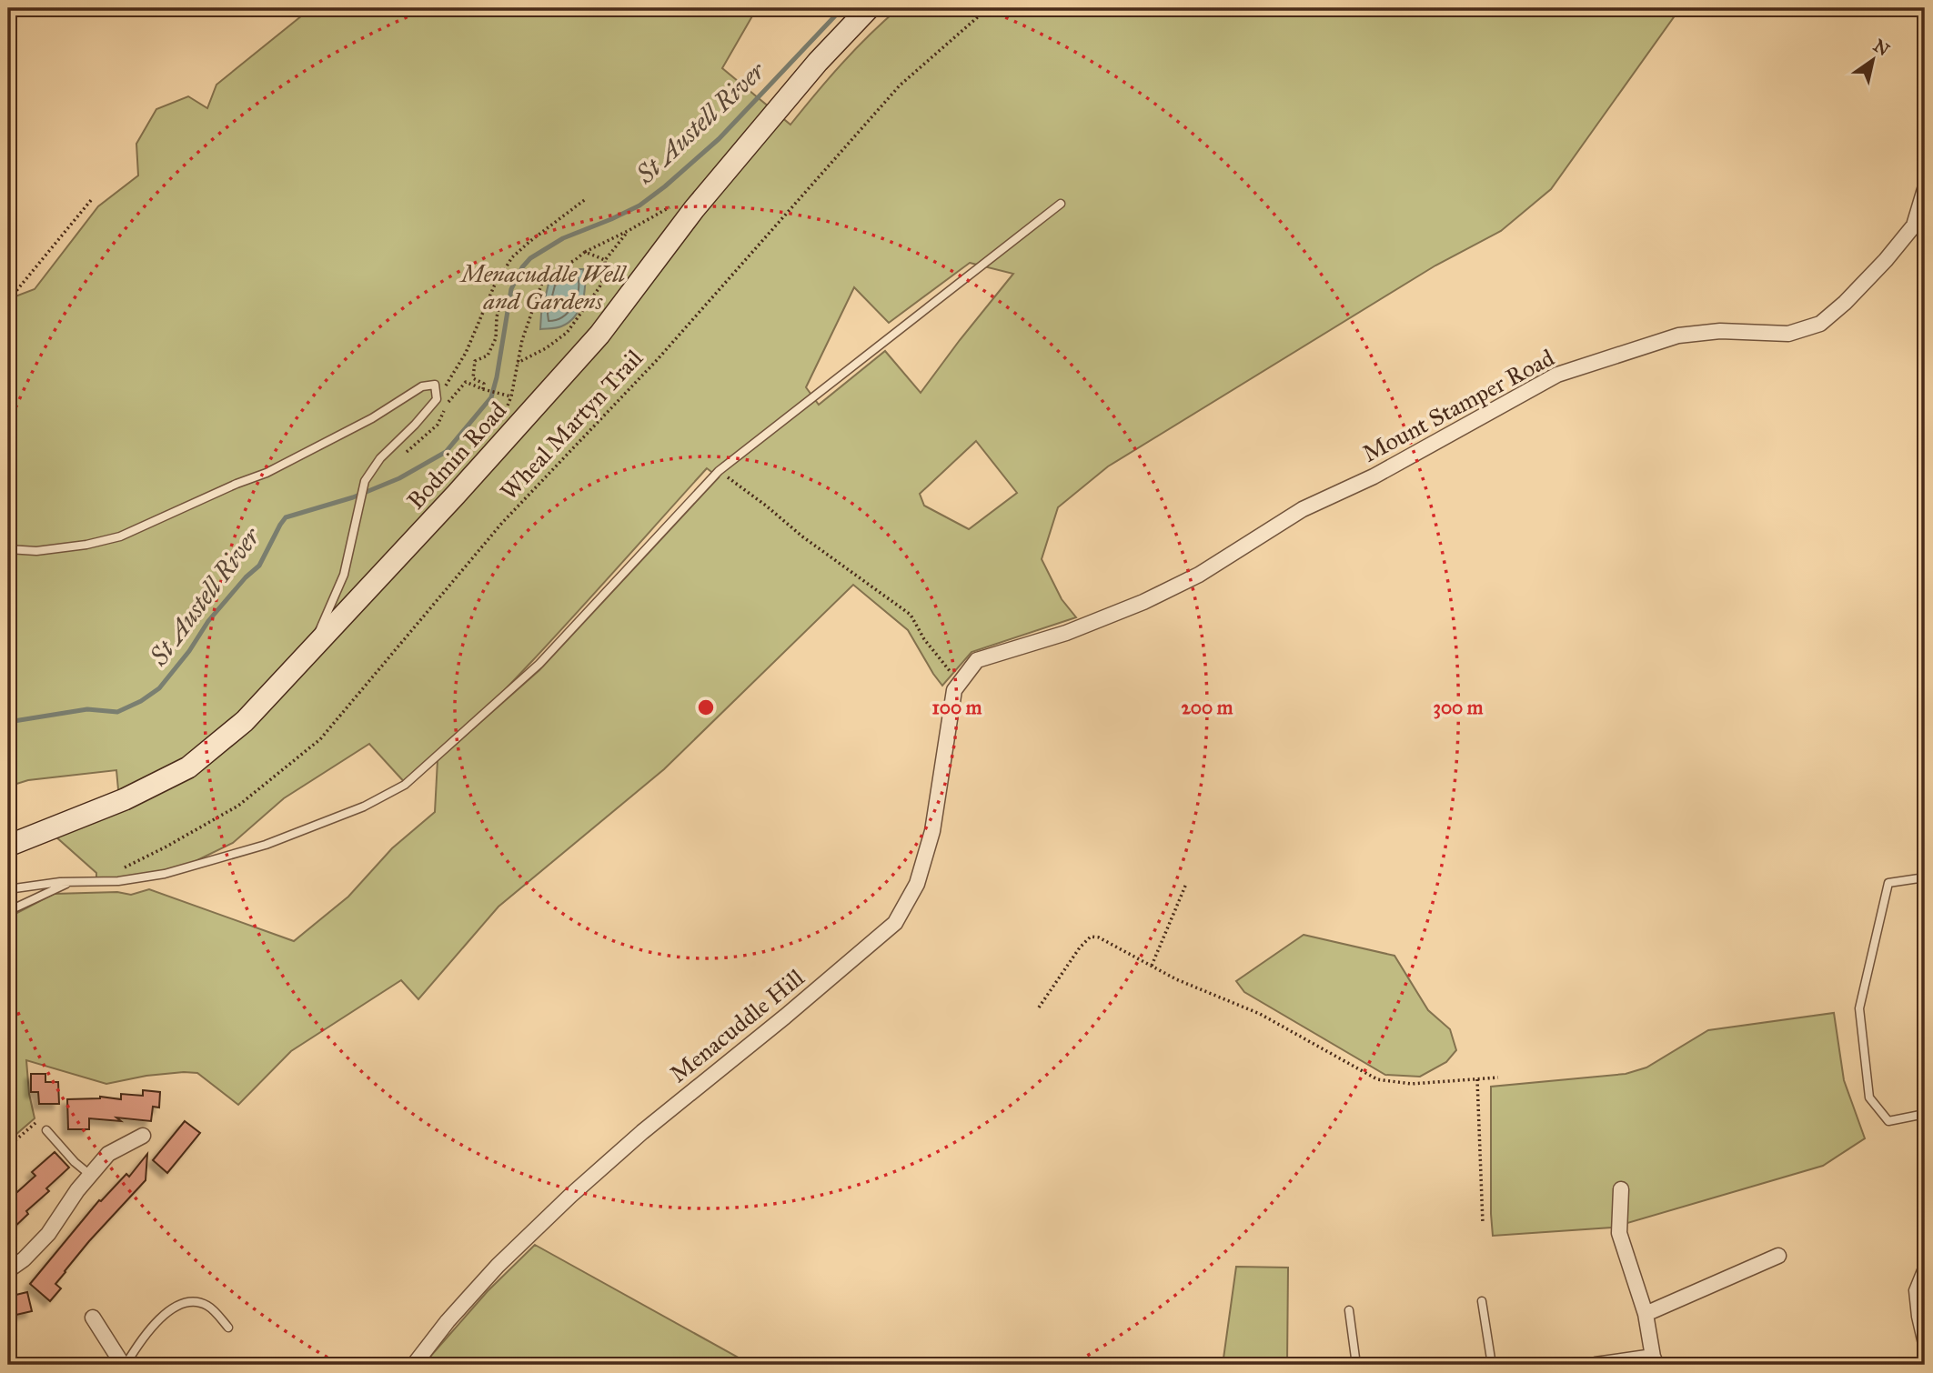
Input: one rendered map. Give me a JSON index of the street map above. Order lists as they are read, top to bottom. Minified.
{"streets":{"main road":["Bodmin Road"],"street":["Mount Stamper Road","Menacuddle Hill"],"path":["Wheal Martyn Trail"]},"crossings":[["Mount Stamper Road","Menacuddle Hill"]],"water":["St Austell River"],"parks":["Menacuddle Well and Gardens"],"north":"top right","rings":["100 m","200 m","300 m"]}
